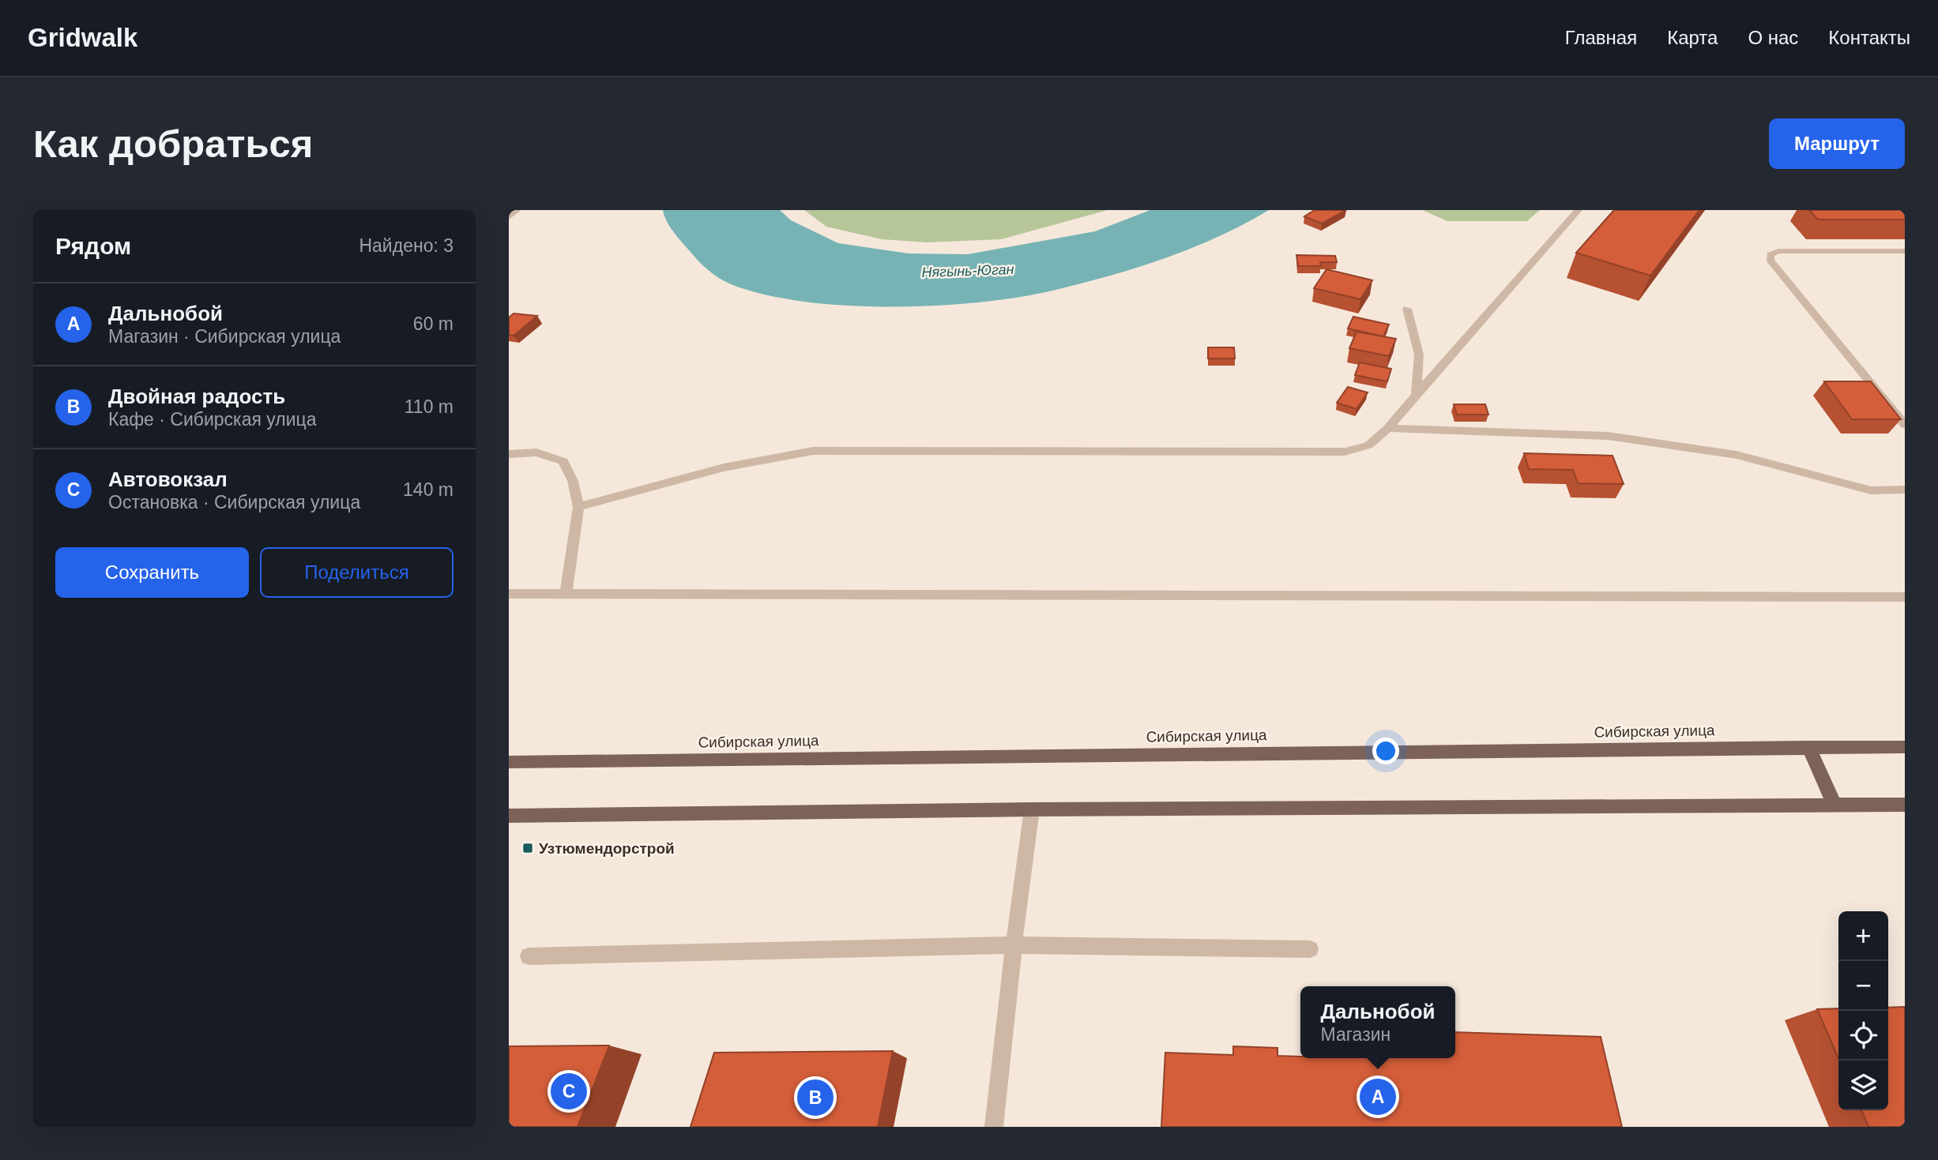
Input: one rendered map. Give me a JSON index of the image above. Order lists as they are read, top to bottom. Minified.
{"streets":{"main road":["Сибирская улица"]},"water":["Нягынь-Юган"],"places":{"transit":["Узтюмендорстрой"]},"page":{"header":"Gridwalk","nav":["Главная","Карта","О нас","Контакты"],"buttons":["Маршрут",["Сохранить","Поделиться"]],"title":"Как добраться","heading":["Рядом","Найдено: 3"],"list":[{"mark":"A","name":"Дальнобой","note":"Магазин · Сибирская улица","value":"60 m"},{"mark":"B","name":"Двойная радость","note":"Кафе · Сибирская улица","value":"110 m"},{"mark":"C","name":"Автовокзал","note":"Остановка · Сибирская улица","value":"140 m"}],"map_buttons":["+","−"],"popup":["Дальнобой","Магазин"],"pins":["C","A","B"]}}
